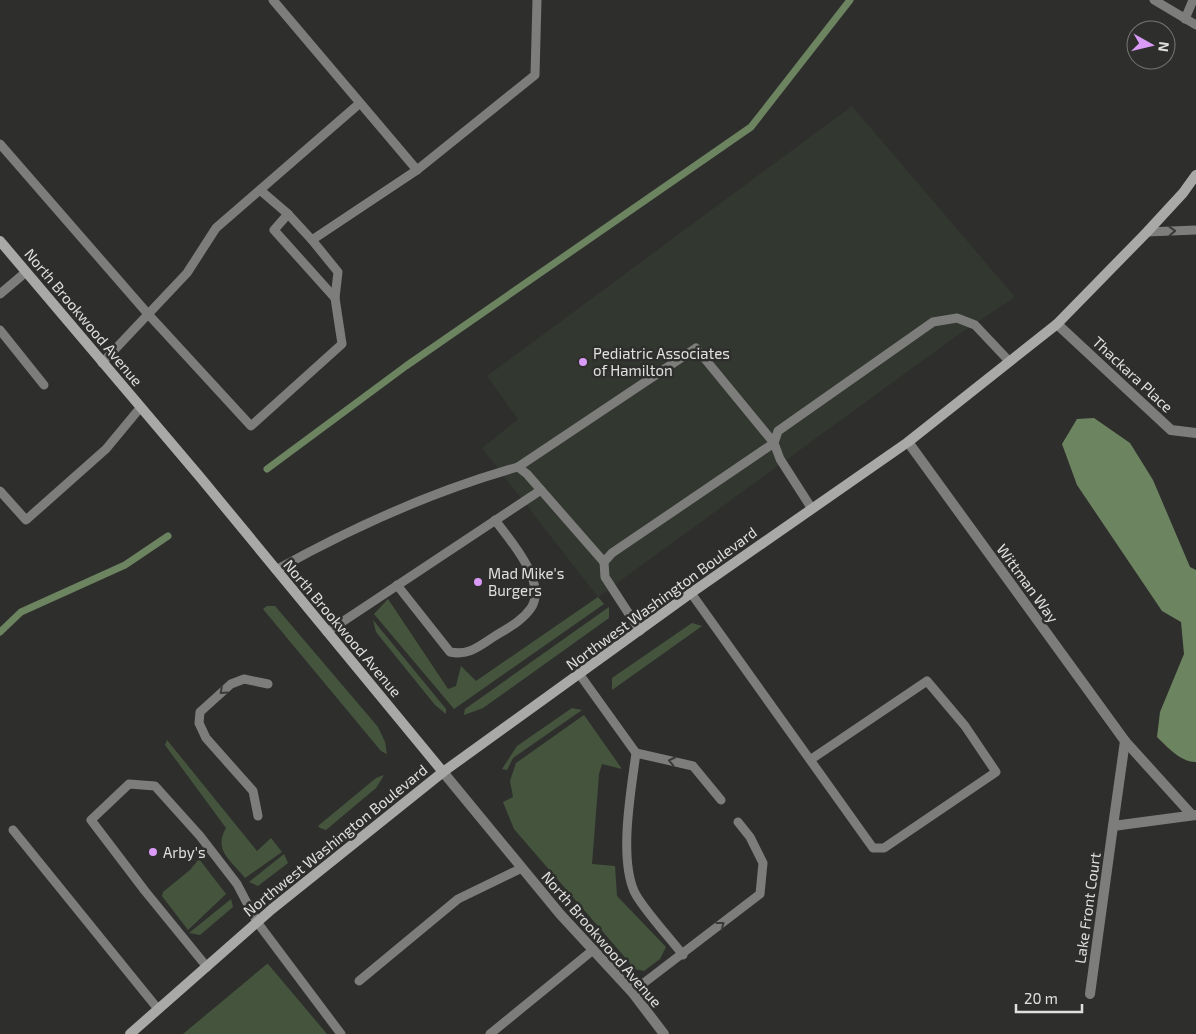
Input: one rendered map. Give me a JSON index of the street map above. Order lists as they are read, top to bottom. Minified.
{"streets":{"main road":["North Brookwood Avenue","Northwest Washington Boulevard"],"street":["Thackara Place","Wittman Way","Lake Front Court"]},"crossings":[["North Brookwood Avenue","Northwest Washington Boulevard"],["Thackara Place","Northwest Washington Boulevard"],["Wittman Way","Northwest Washington Boulevard"],["Wittman Way","Lake Front Court"]],"places":["Pediatric Associates of Hamilton","Mad Mike's Burgers","Arby's"],"scale_bar":"20 m","north":"right"}
